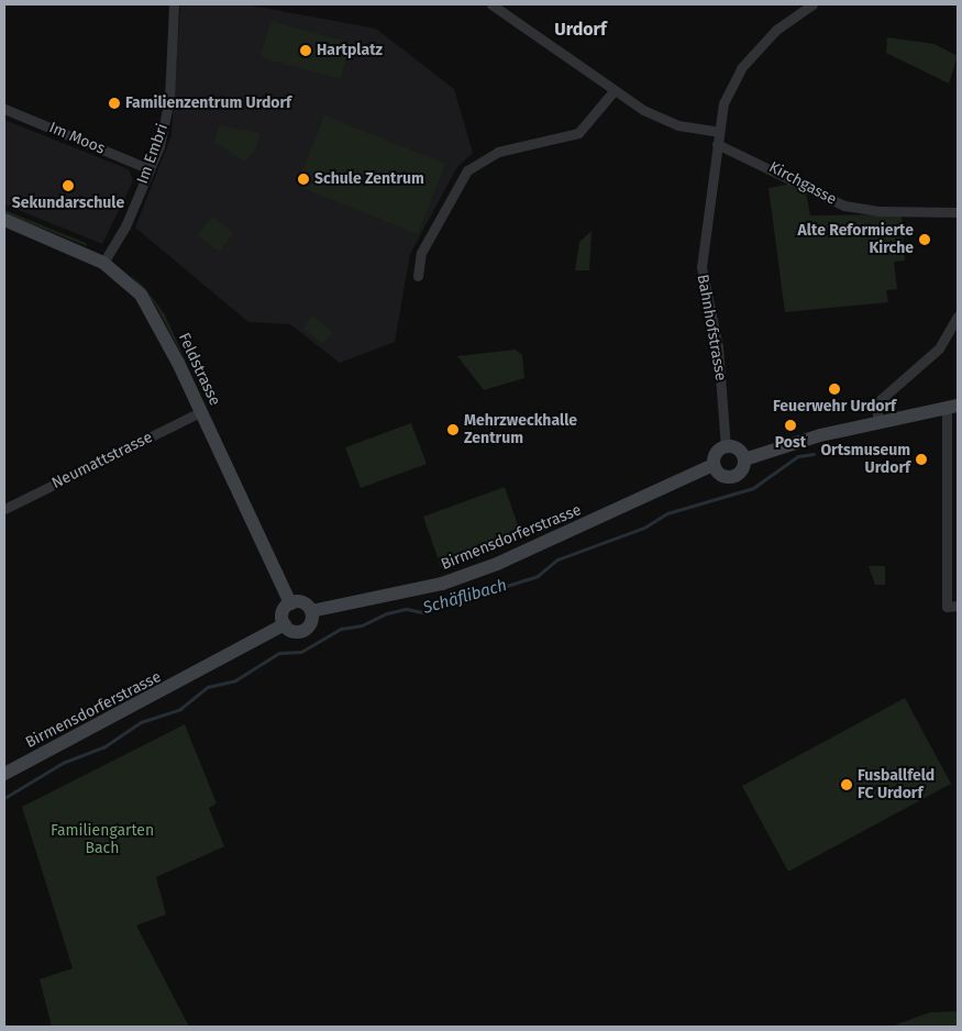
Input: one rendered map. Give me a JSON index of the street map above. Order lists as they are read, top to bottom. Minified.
{"streets":{"main road":["Feldstrasse","Birmensdorferstrasse"],"street":["Im Moos","Im Embri","Kirchgasse","Bahnhofstrasse","Neumattstrasse"]},"crossings":[["Im Moos","Im Embri"],["Im Embri","Feldstrasse"],["Kirchgasse","Bahnhofstrasse"],["Bahnhofstrasse","Birmensdorferstrasse"],["Feldstrasse","Neumattstrasse"],["Feldstrasse","Birmensdorferstrasse"]],"districts":["Urdorf"],"water":["Schäflibach"],"parks":["Familiengarten Bach"],"places":["Hartplatz","Familienzentrum Urdorf","Schule Zentrum","Sekundarschule","Alte Reformierte Kirche","Feuerwehr Urdorf","Post","Mehrzweckhalle Zentrum","Ortsmuseum Urdorf","Fusballfeld FC Urdorf"]}
